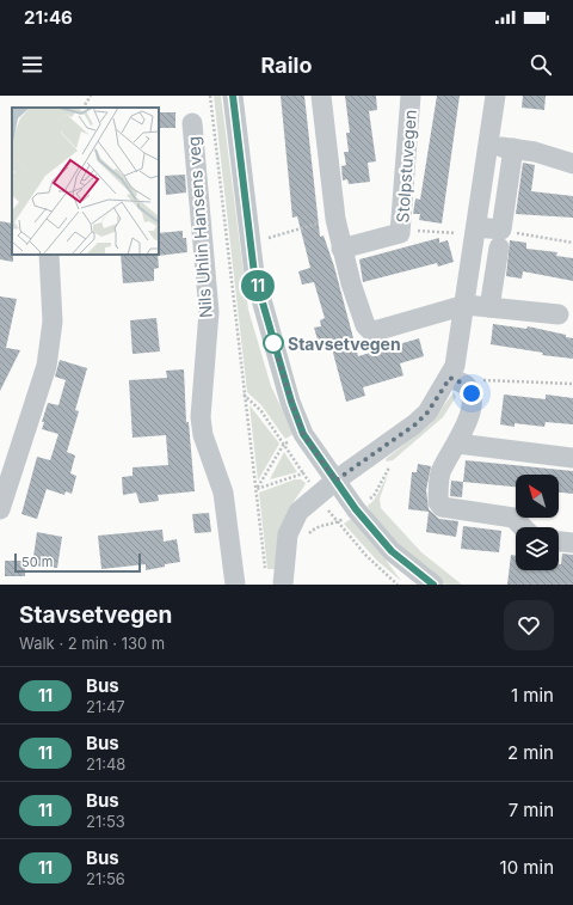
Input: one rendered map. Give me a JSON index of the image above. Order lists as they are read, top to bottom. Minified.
{"streets":{"street":["Stolpstuvegen","Nils Uhlin Hansens veg"]},"places":["Stavsetvegen"],"lines":["bus line 11"],"scale_bar":"50 m","north":"top left","page":{"status":"21:46","header":"Railo","on_map":"11","scale":"50 m","heading":["Stavsetvegen","Walk · 2 min · 130 m"],"list":[{"mark":"11","name":"Bus","note":"21:47","value":"1 min"},{"mark":"11","name":"Bus","note":"21:48","value":"2 min"},{"mark":"11","name":"Bus","note":"21:53","value":"7 min"},{"mark":"11","name":"Bus","note":"21:56","value":"10 min"}]}}
